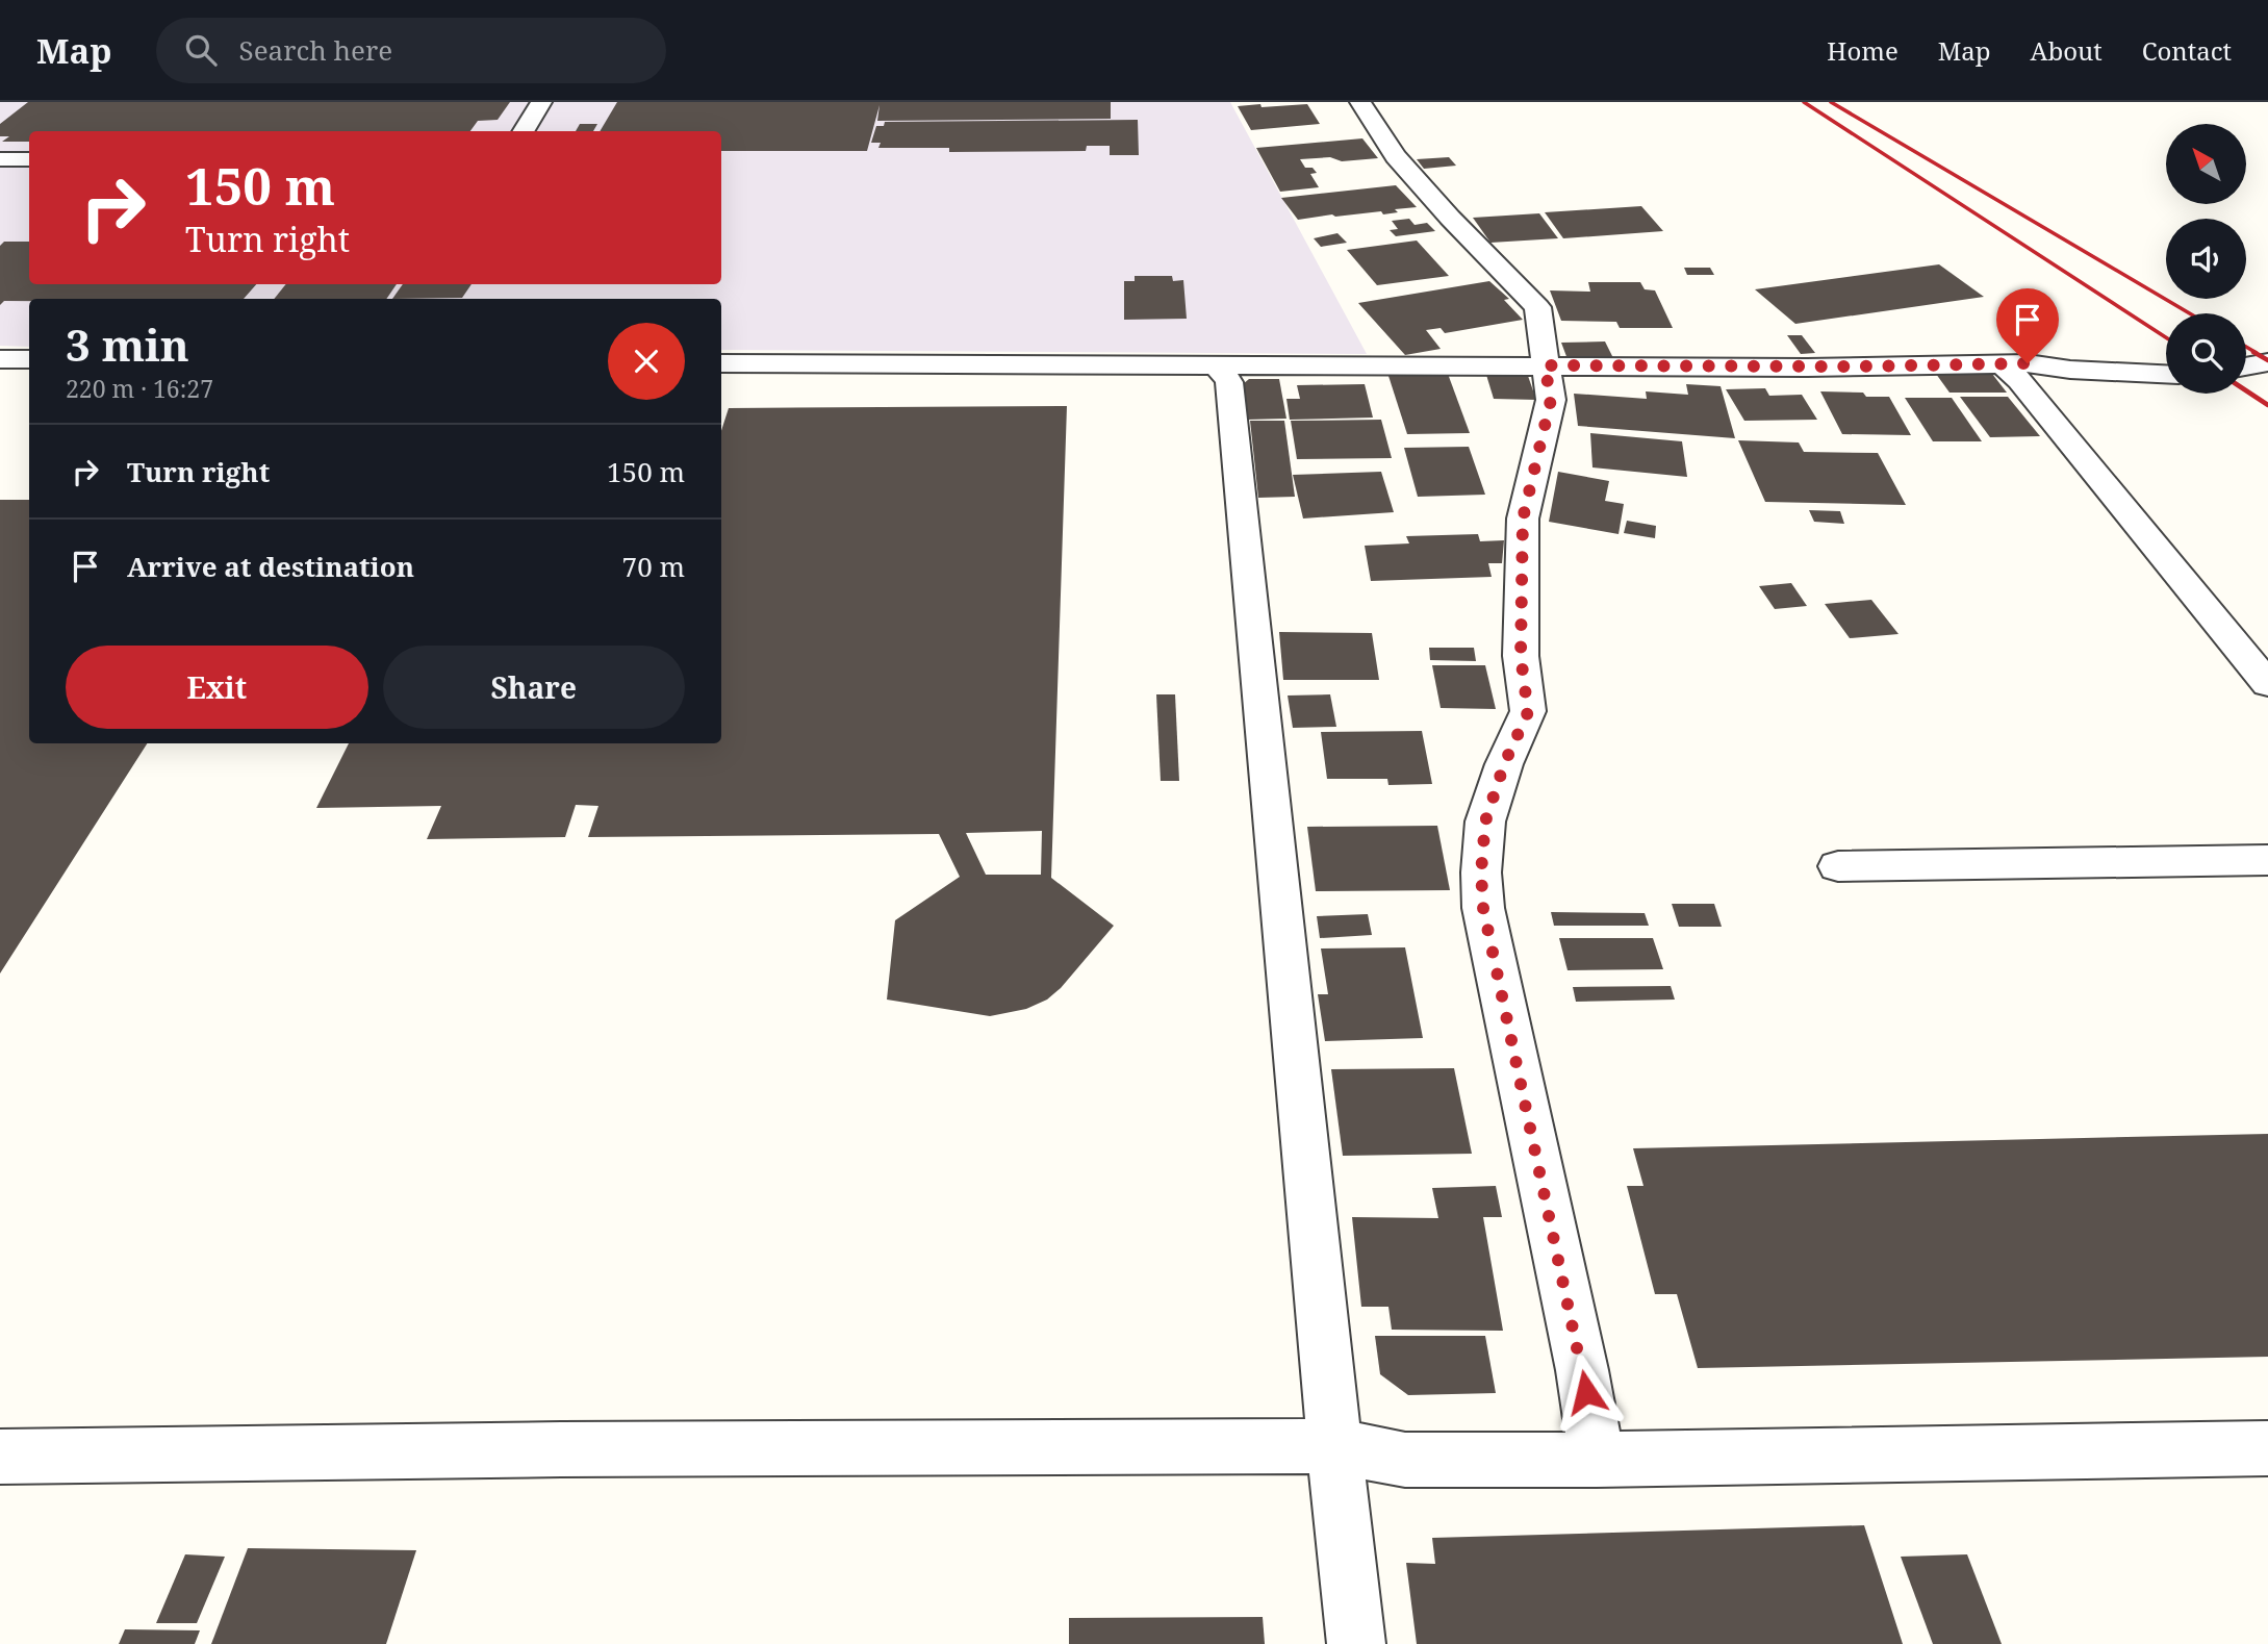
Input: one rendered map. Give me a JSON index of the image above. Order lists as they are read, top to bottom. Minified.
{"north":"top left","page":{"header":"Map","search":"Search here","nav":["Home","Map","About","Contact"],"turn":["150 m","Turn right"],"heading":["3 min","220 m · 16:27"],"list":[{"name":"Turn right","value":"150 m"},{"name":"Arrive at destination","value":"70 m"}],"buttons":["Exit","Share"]}}
